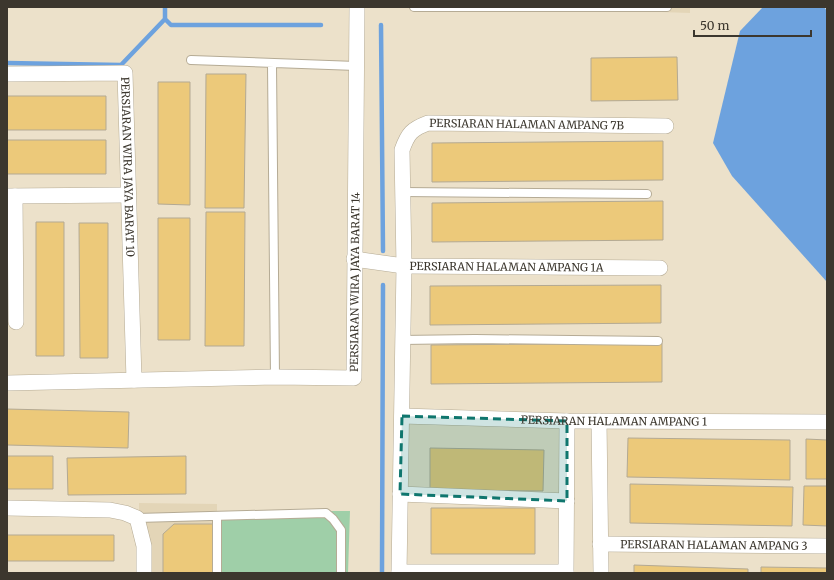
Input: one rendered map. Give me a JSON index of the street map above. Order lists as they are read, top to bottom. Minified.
{"streets":{"street":["PERSIARAN HALAMAN AMPANG 7B","PERSIARAN WIRA JAYA BARAT 10","PERSIARAN HALAMAN AMPANG 1A","PERSIARAN WIRA JAYA BARAT 14","PERSIARAN HALAMAN AMPANG 1","PERSIARAN HALAMAN AMPANG 3"]},"crossings":[["PERSIARAN WIRA JAYA BARAT 10","PERSIARAN WIRA JAYA BARAT 14"],["PERSIARAN HALAMAN AMPANG 1A","PERSIARAN WIRA JAYA BARAT 14"]],"scale_bar":"50 m"}
